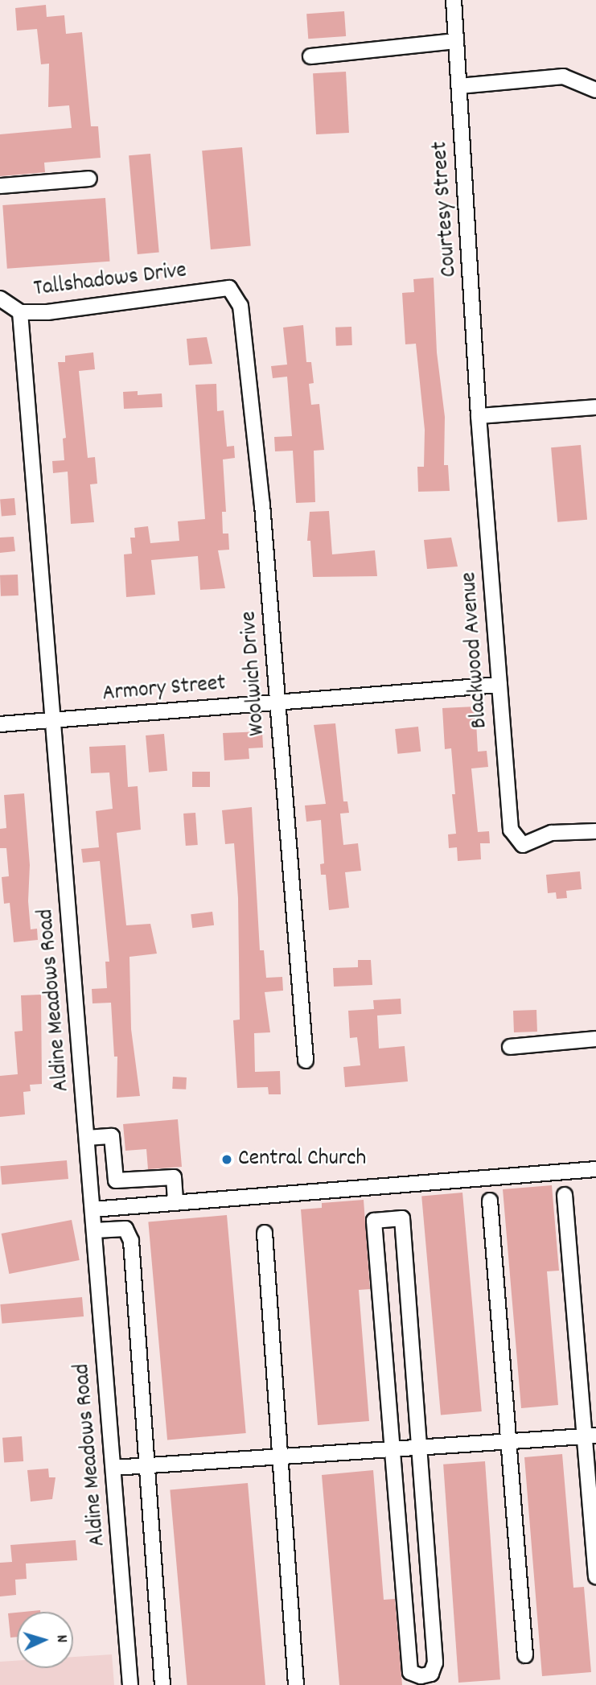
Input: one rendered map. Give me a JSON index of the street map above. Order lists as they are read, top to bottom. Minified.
{"streets":{"street":["Courtesy Street","Tallshadows Drive","Blackwood Avenue","Woolwich Drive","Armory Street","Aldine Meadows Road"]},"crossings":[["Courtesy Street","Blackwood Avenue"],["Tallshadows Drive","Woolwich Drive"],["Tallshadows Drive","Aldine Meadows Road"],["Blackwood Avenue","Armory Street"],["Woolwich Drive","Armory Street"],["Armory Street","Aldine Meadows Road"]],"places":["Central Church"],"north":"right"}
